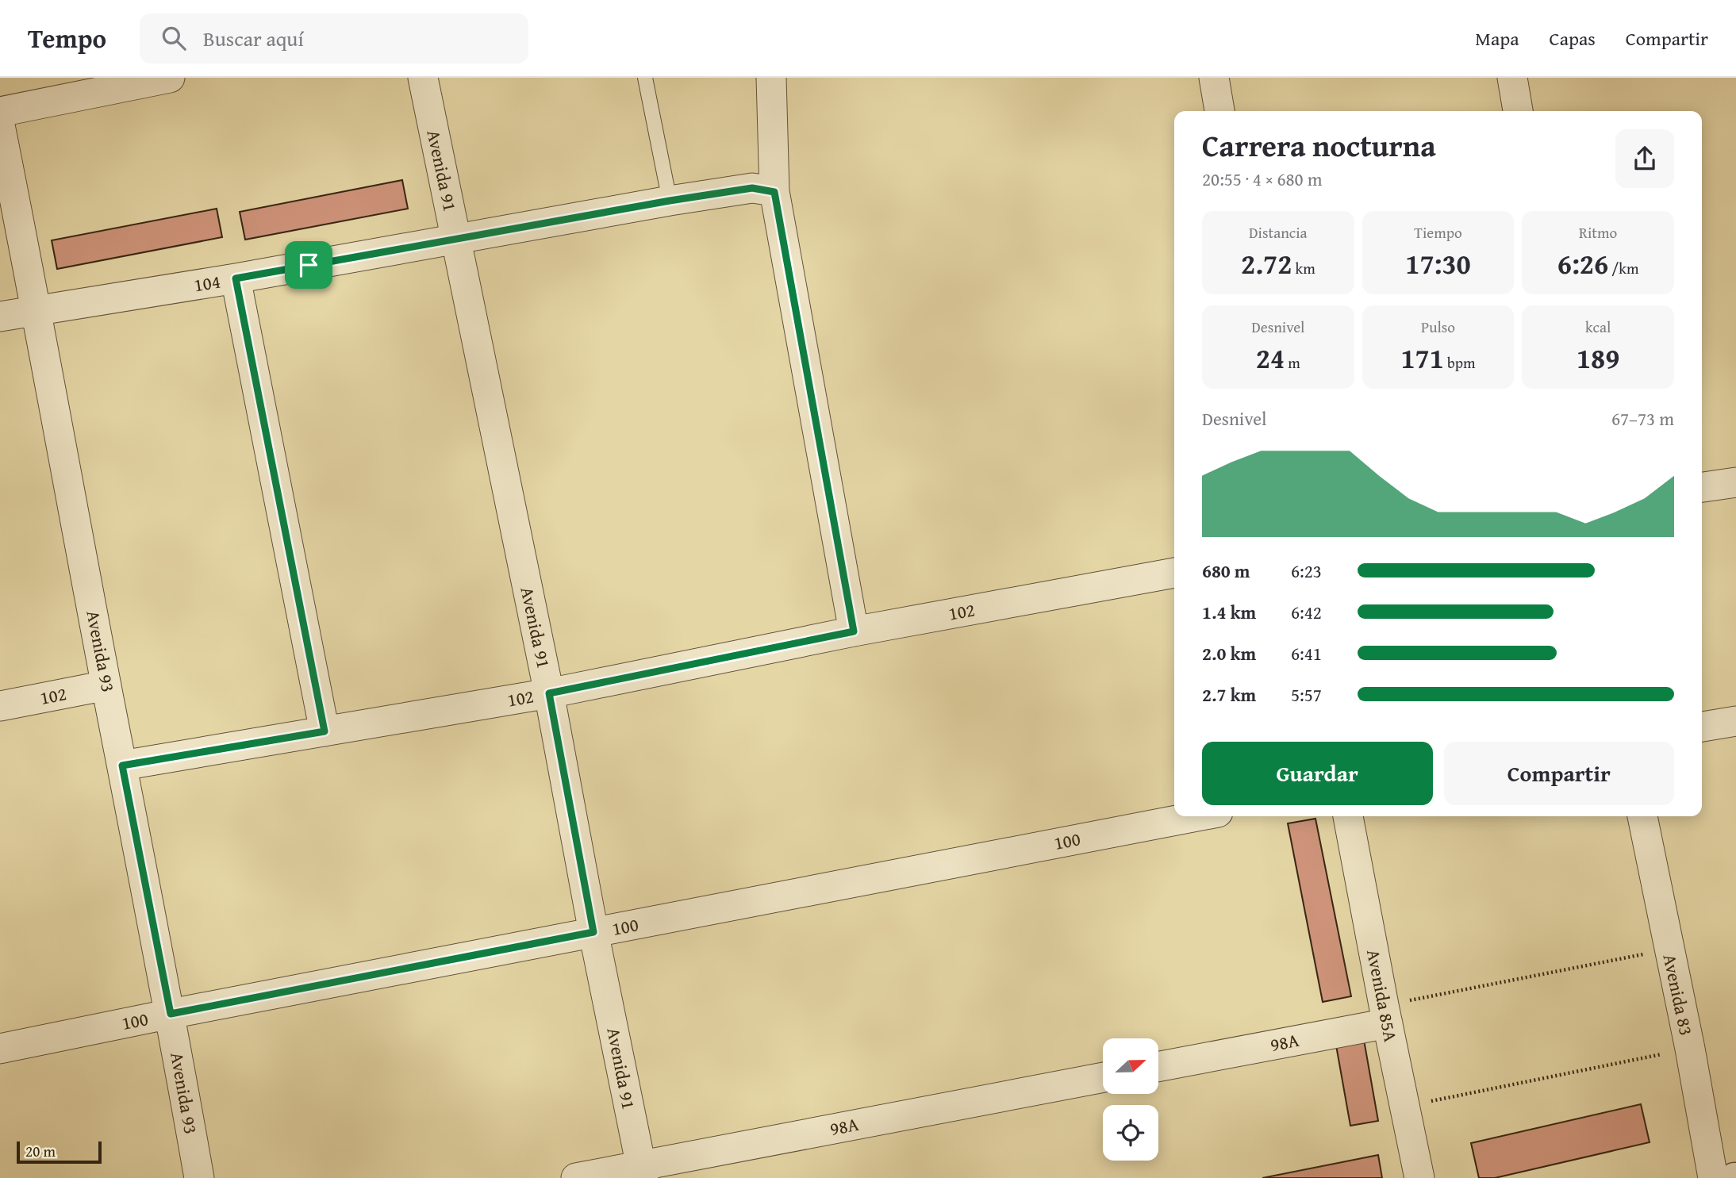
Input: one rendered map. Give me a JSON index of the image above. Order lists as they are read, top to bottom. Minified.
{"streets":{"street":["Avenida 91","104","102","Avenida 93","100","Avenida 83","Avenida 85A","98A"]},"crossings":[["Avenida 91","104"],["Avenida 91","102"],["Avenida 91","100"],["Avenida 91","98A"],["104","Avenida 93"],["102","Avenida 93"],["Avenida 93","100"],["Avenida 85A","98A"]],"scale_bar":"20 m","north":"right","page":{"header":"Tempo","search":"Buscar aquí","nav":["Mapa","Capas","Compartir"],"heading":["Carrera nocturna","20:55 · 4 × 680 m"],"stats":[["Distancia","2.72 km"],["Tiempo","17:30"],["Ritmo","6:26 /km"],["Desnivel","24 m"],["Pulso","171 bpm"],["kcal","189"]],"chart":["Desnivel","67–73 m"],"list":[{"name":"680 m","note":"6:23"},{"name":"1.4 km","note":"6:42"},{"name":"2.0 km","note":"6:41"},{"name":"2.7 km","note":"5:57"}],"buttons":["Guardar","Compartir"],"scale":"20 m"}}
